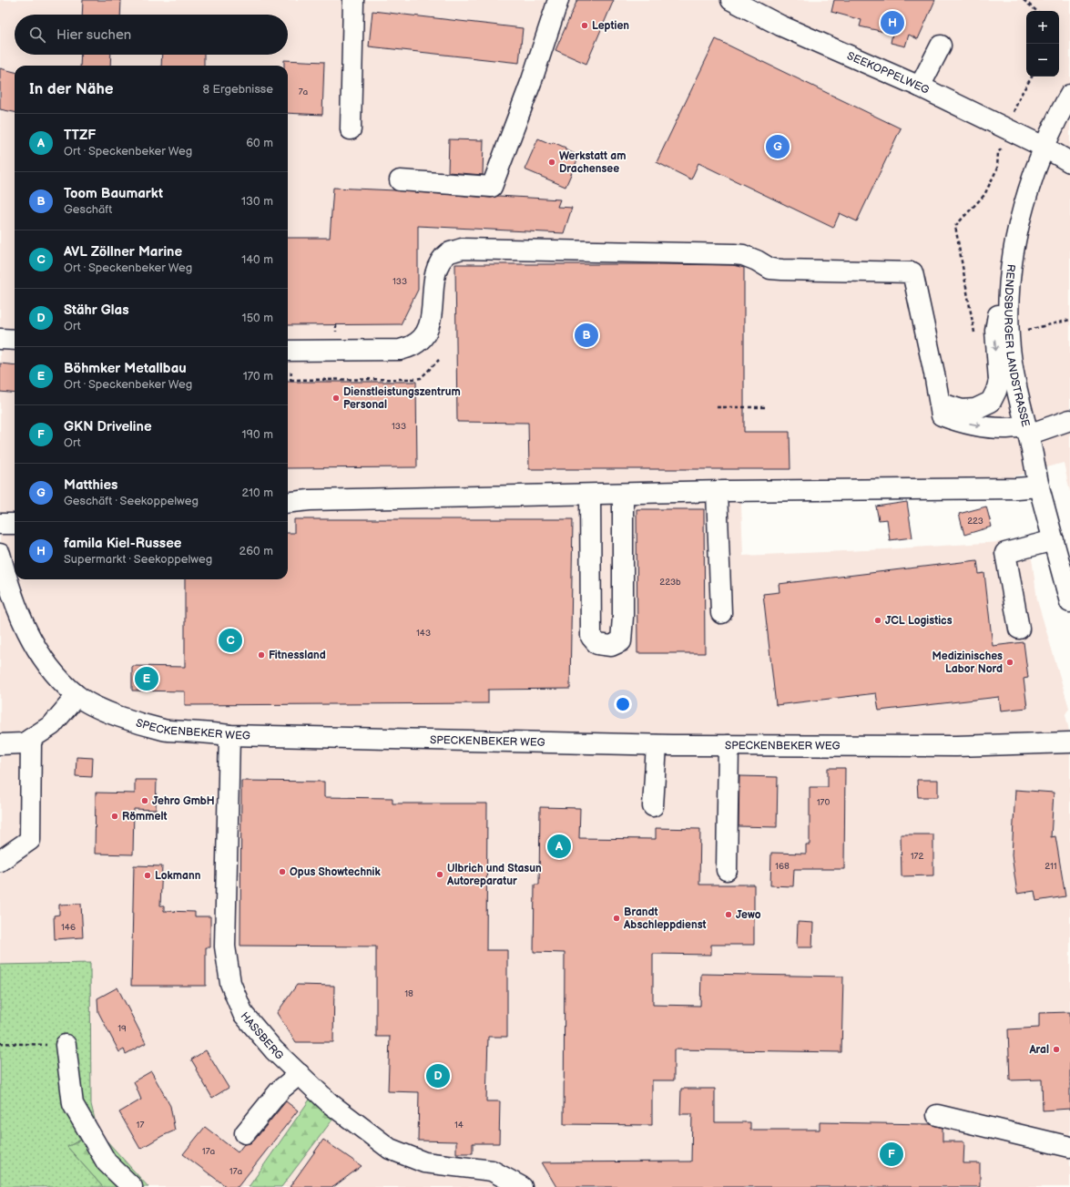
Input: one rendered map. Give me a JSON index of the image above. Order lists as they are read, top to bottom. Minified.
{"streets":{"street":["SEEKOPPELWEG","RENDSBURGER LANDSTRASSE","SPECKENBEKER WEG","HASSBERG"]},"crossings":[["SEEKOPPELWEG","RENDSBURGER LANDSTRASSE"],["SPECKENBEKER WEG","HASSBERG"]],"places":["Leptien","Werkstatt am Drachensee","Dienstleistungszentrum Personal","JCL Logistics","Fitnessland","Medizinisches Labor Nord","Jehro GmbH","Römmelt","Opus Showtechnik","Ulbrich und Stasun Autoreparatur","Lokmann","Jewo","Brandt Abschleppdienst","Aral"],"house_numbers":["7a","133","133","223","223b","143","170","172","168","211","146","18","19","17","14","17a","17a"],"page":{"pins":["H","G","B","C","E","A","D","F"],"map_buttons":["+","−"],"search":"Hier suchen","heading":["In der Nähe","8 Ergebnisse"],"list":[{"mark":"A","name":"TTZF","note":"Ort · Speckenbeker Weg","value":"60 m"},{"mark":"B","name":"Toom Baumarkt","note":"Geschäft","value":"130 m"},{"mark":"C","name":"AVL Zöllner Marine","note":"Ort · Speckenbeker Weg","value":"140 m"},{"mark":"D","name":"Stähr Glas","note":"Ort","value":"150 m"},{"mark":"E","name":"Böhmker Metallbau","note":"Ort · Speckenbeker Weg","value":"170 m"},{"mark":"F","name":"GKN Driveline","note":"Ort","value":"190 m"},{"mark":"G","name":"Matthies","note":"Geschäft · Seekoppelweg","value":"210 m"},{"mark":"H","name":"famila Kiel-Russee","note":"Supermarkt · Seekoppelweg","value":"260 m"}]}}
